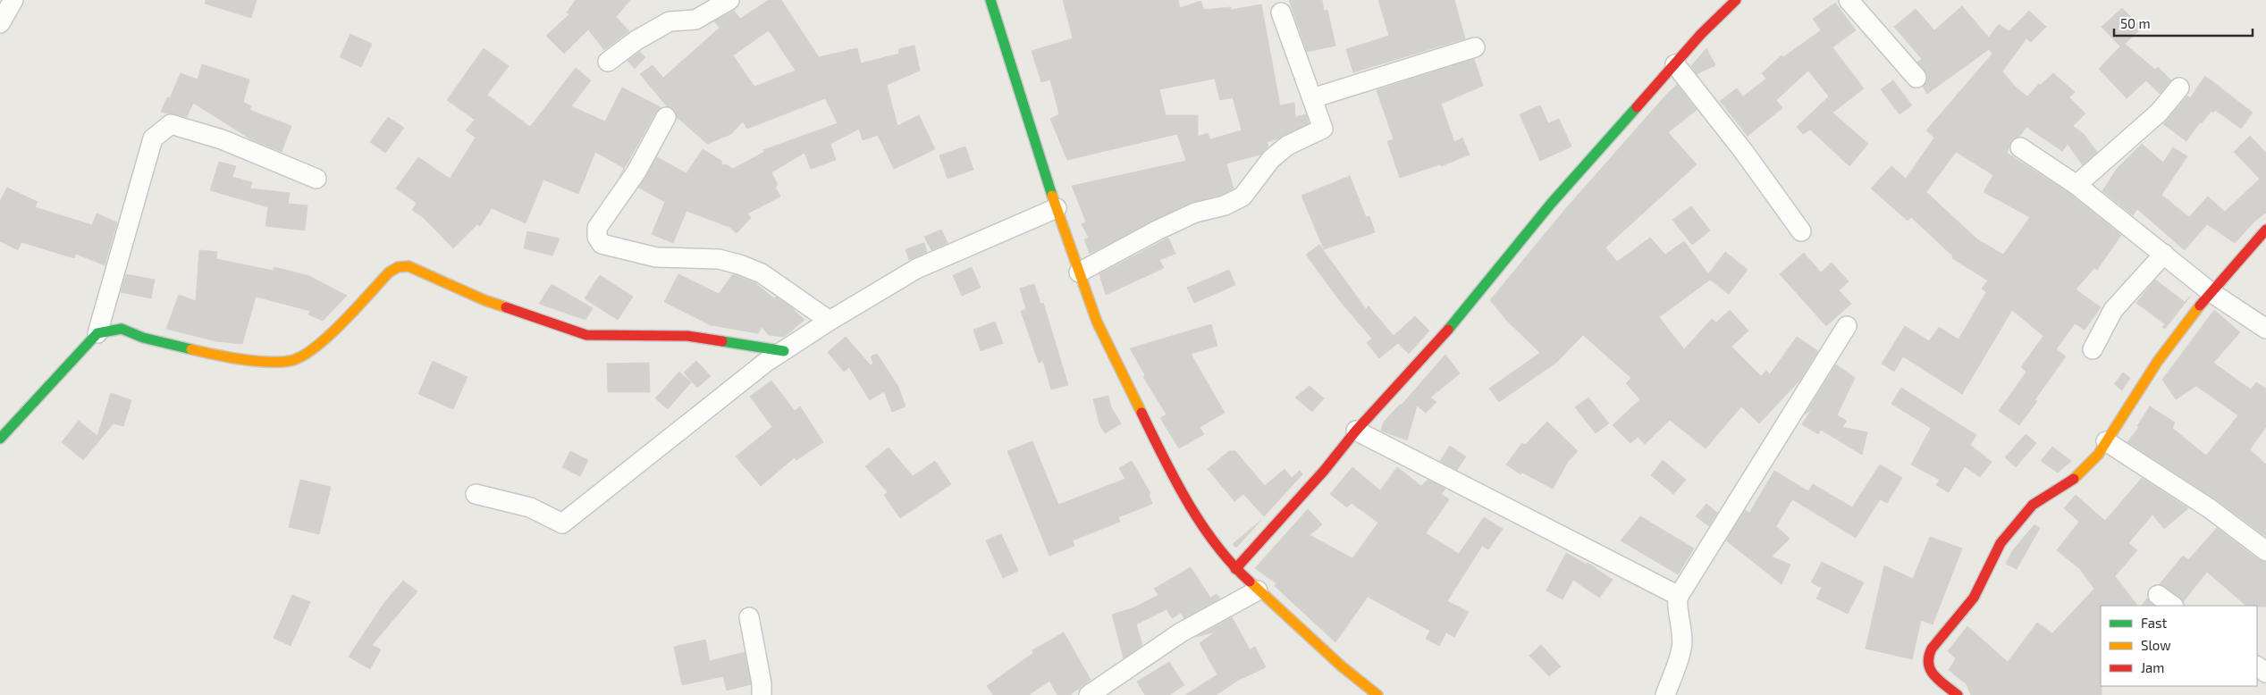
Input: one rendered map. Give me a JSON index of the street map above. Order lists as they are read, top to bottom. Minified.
{"legend":["Fast","Slow","Jam"],"scale_bar":"50 m"}
